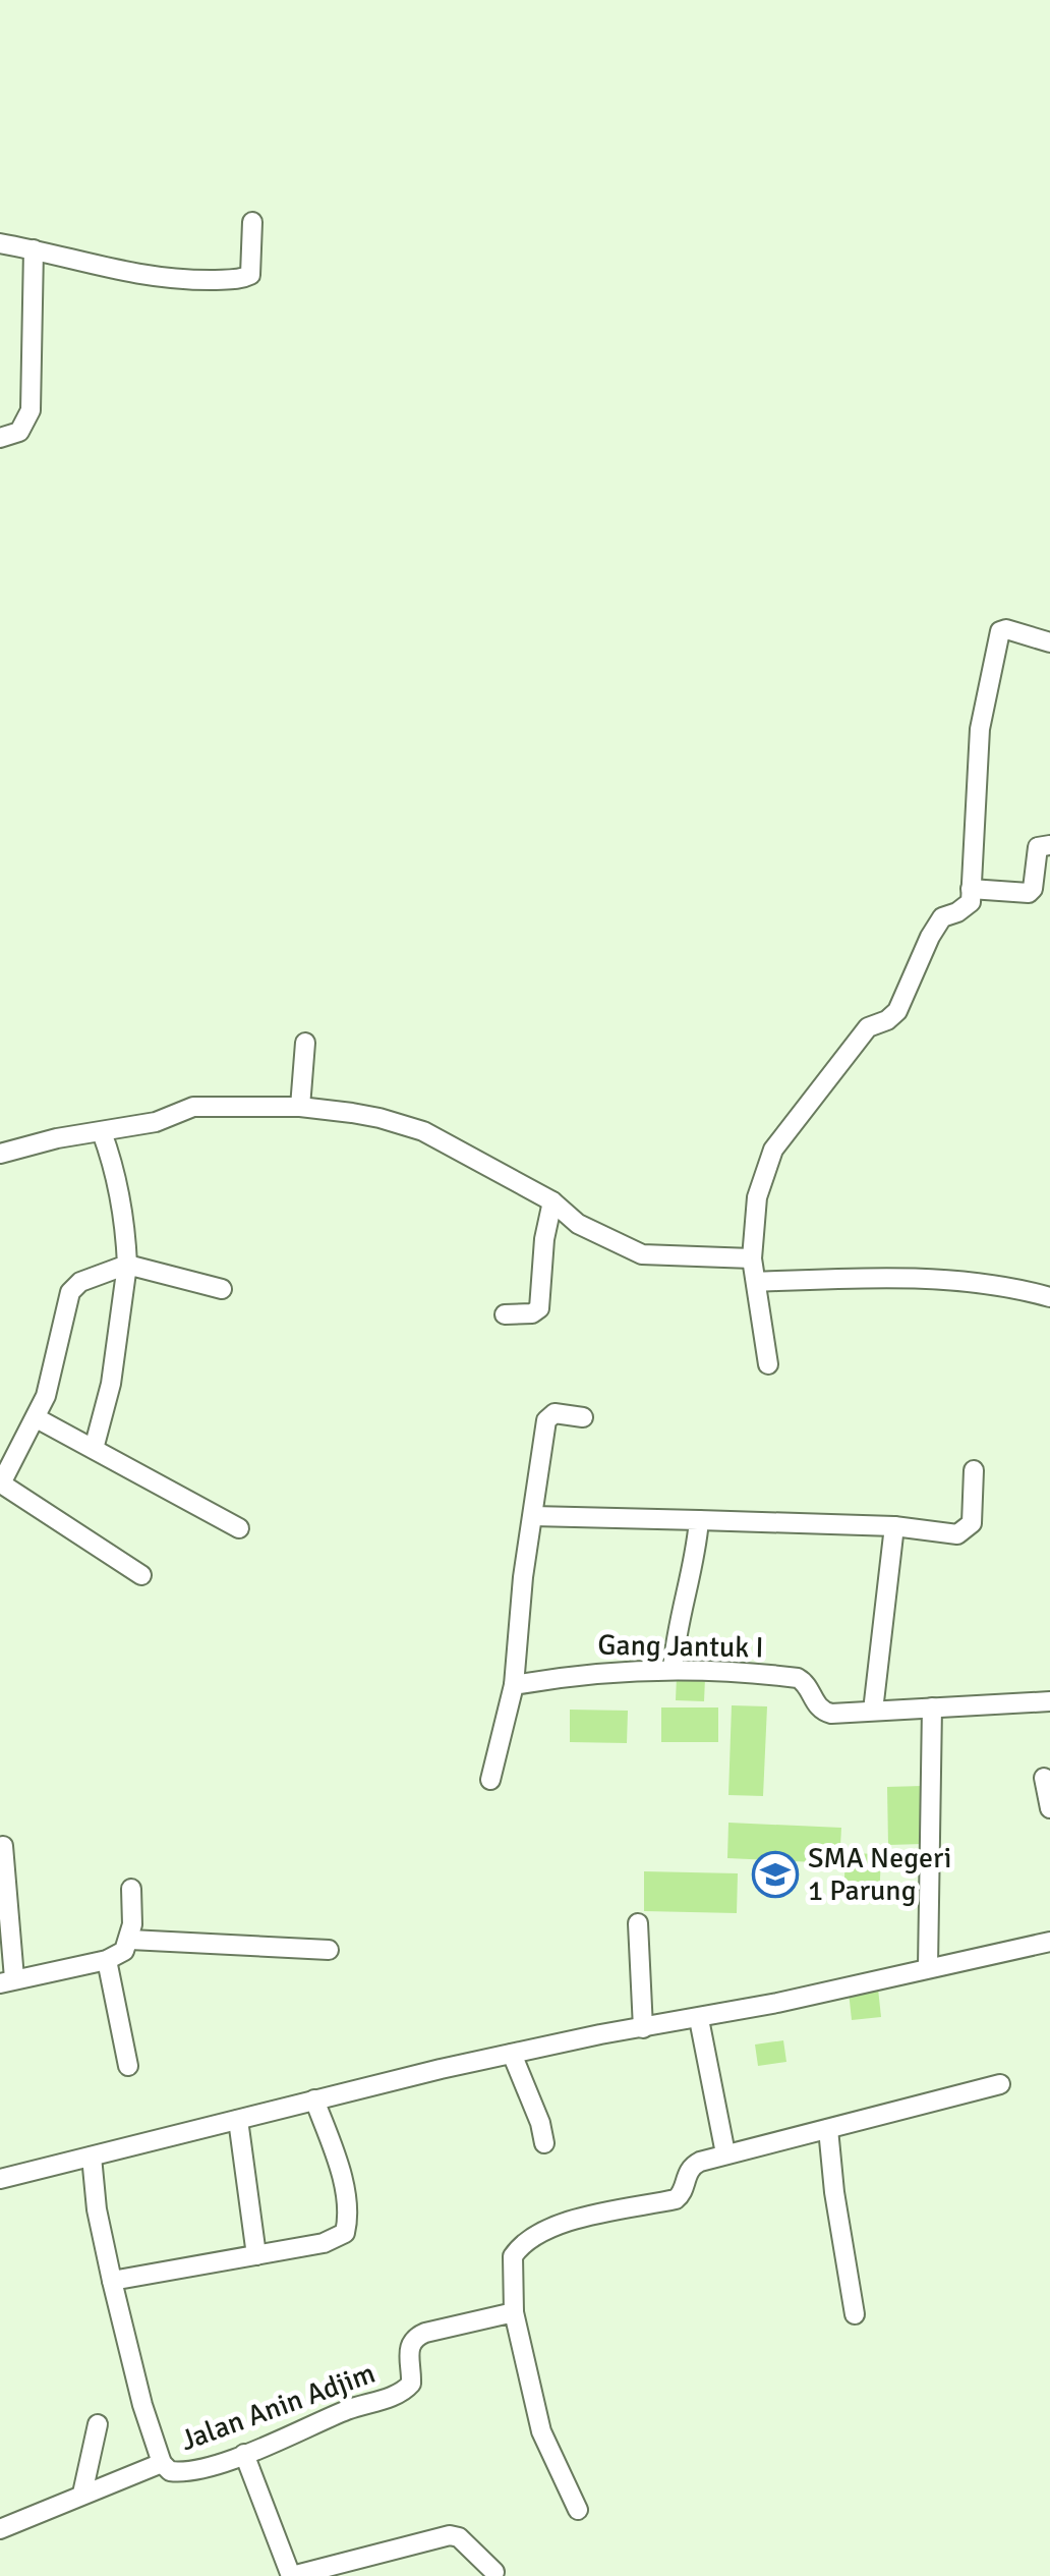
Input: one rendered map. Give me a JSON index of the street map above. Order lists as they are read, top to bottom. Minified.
{"streets":{"street":["Gang Jantuk I","Jalan Anin Adjim"]},"places":{"school or university":["SMA Negeri 1 Parung"]}}
